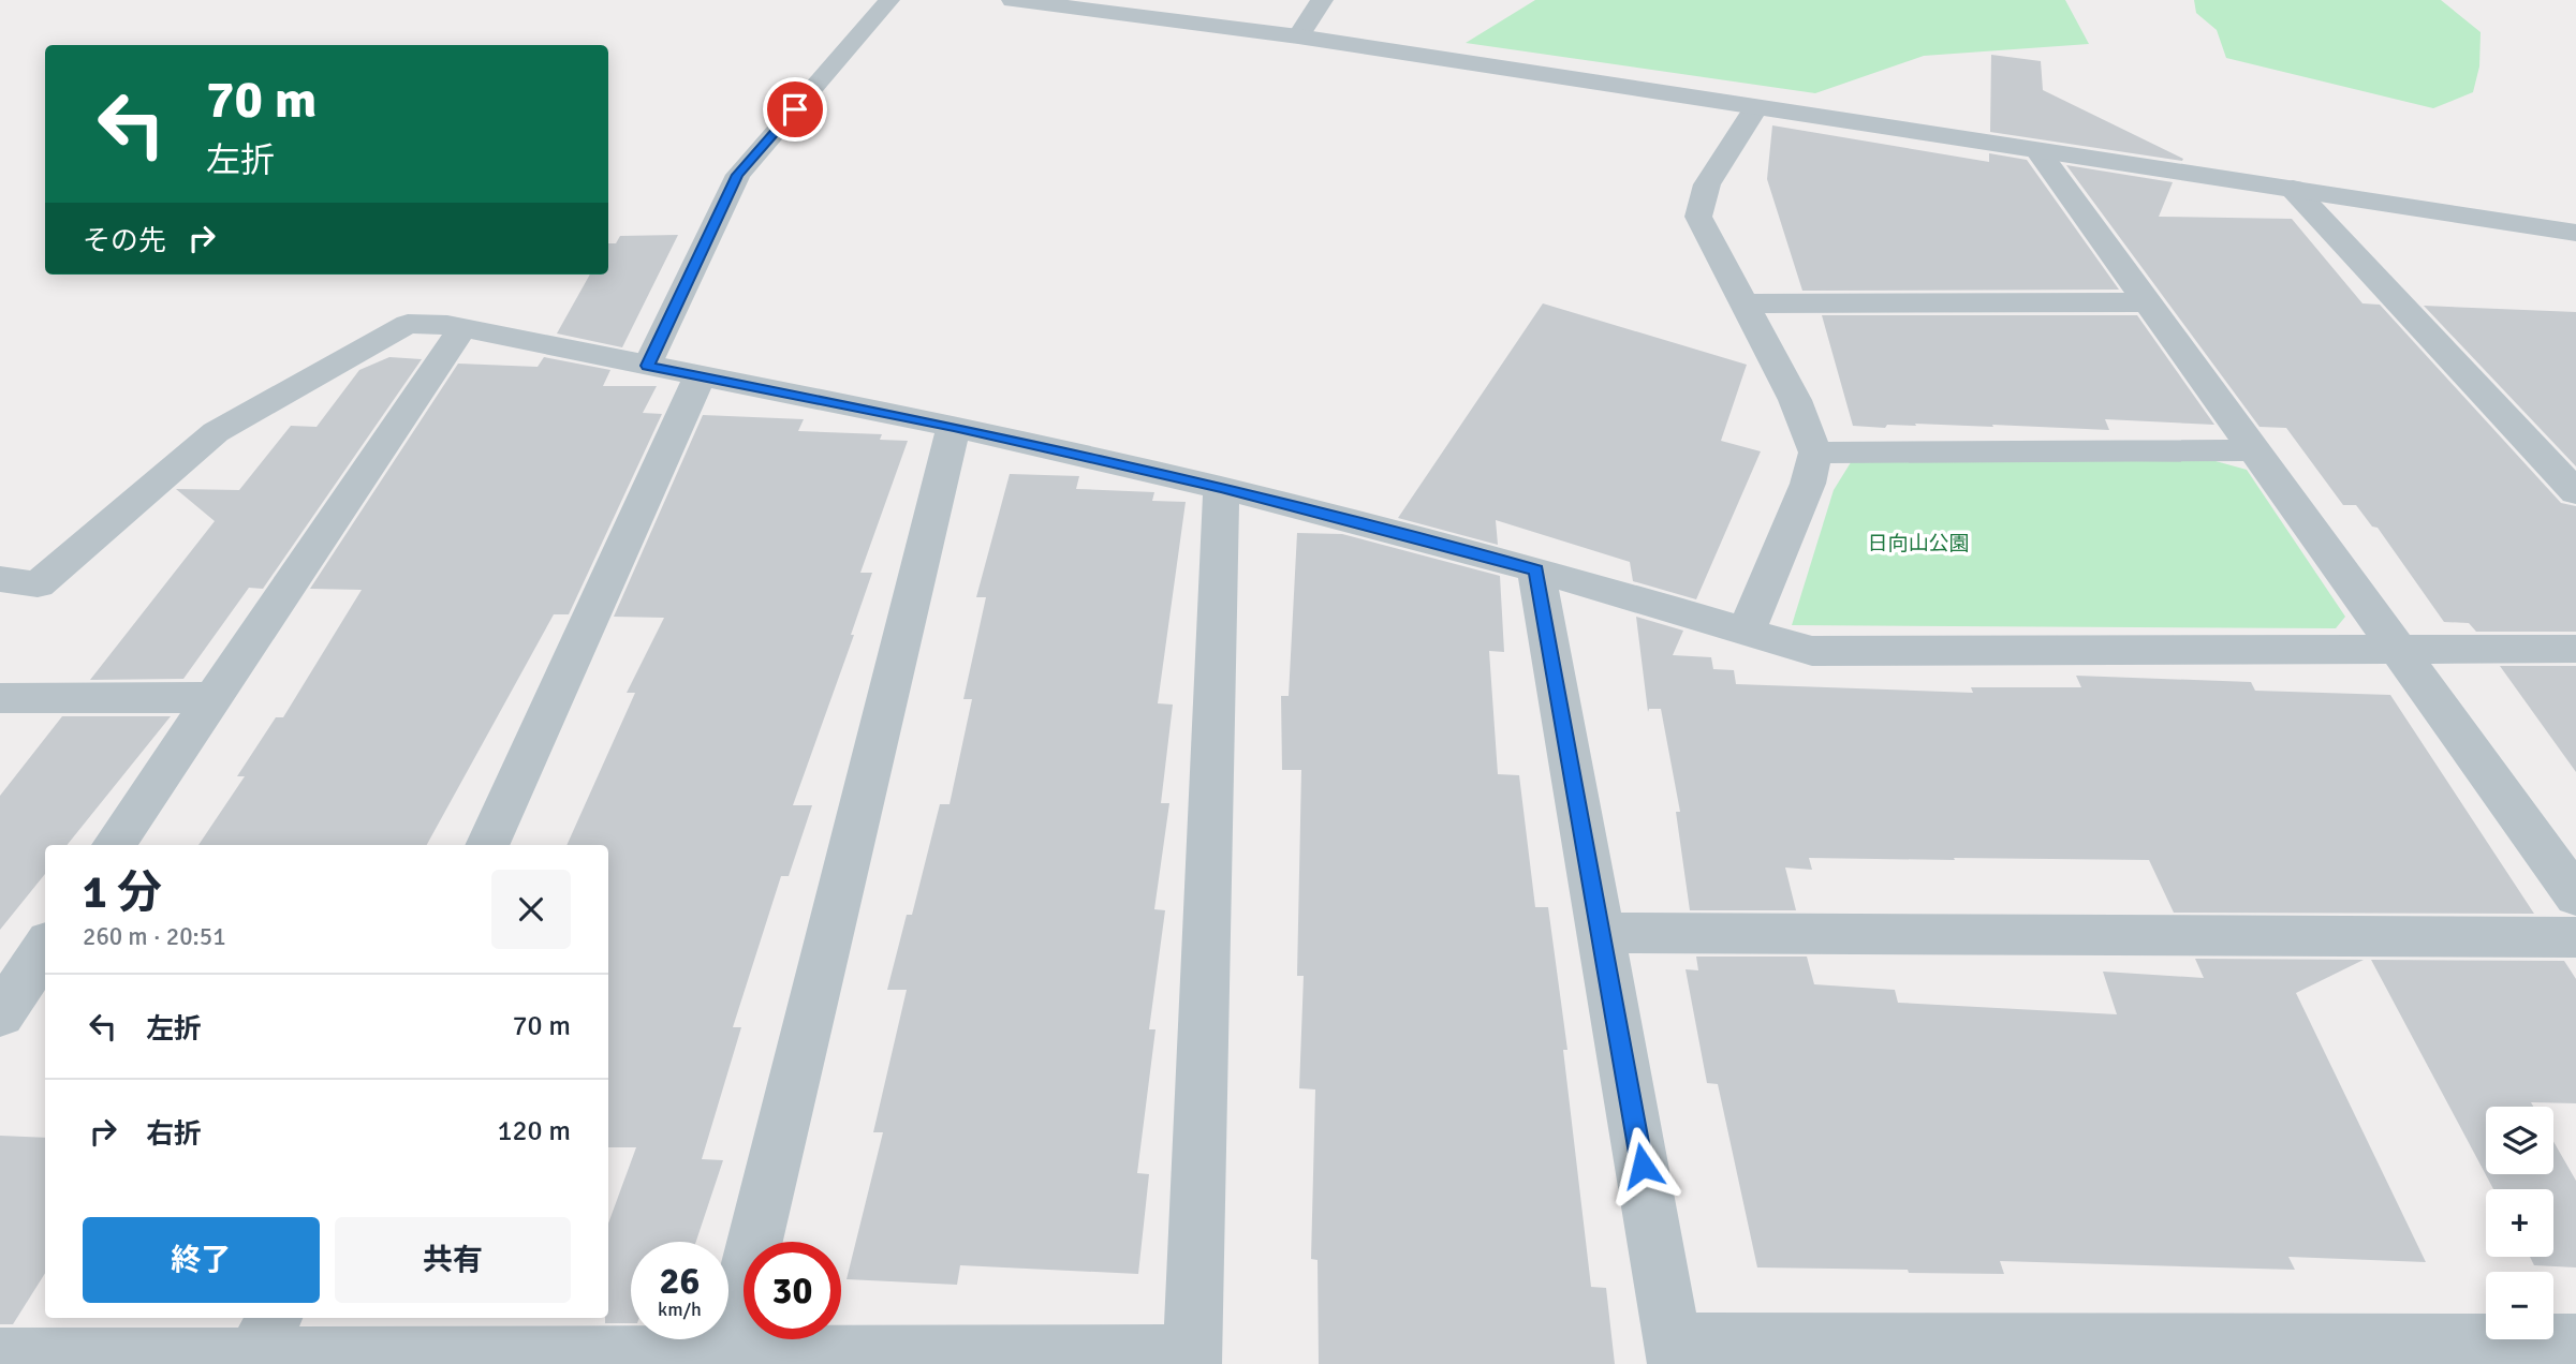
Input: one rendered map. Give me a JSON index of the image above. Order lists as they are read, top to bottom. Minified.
{"parks":["日向山公園"],"page":{"turn":["70 m","左折"],"then":"その先","heading":["1 分","260 m · 20:51"],"list":[{"name":"左折","value":"70 m"},{"name":"右折","value":"120 m"}],"map_buttons":["+","−"],"buttons":["終了","共有"],"speed":"26 km/h","limit":"30"}}
